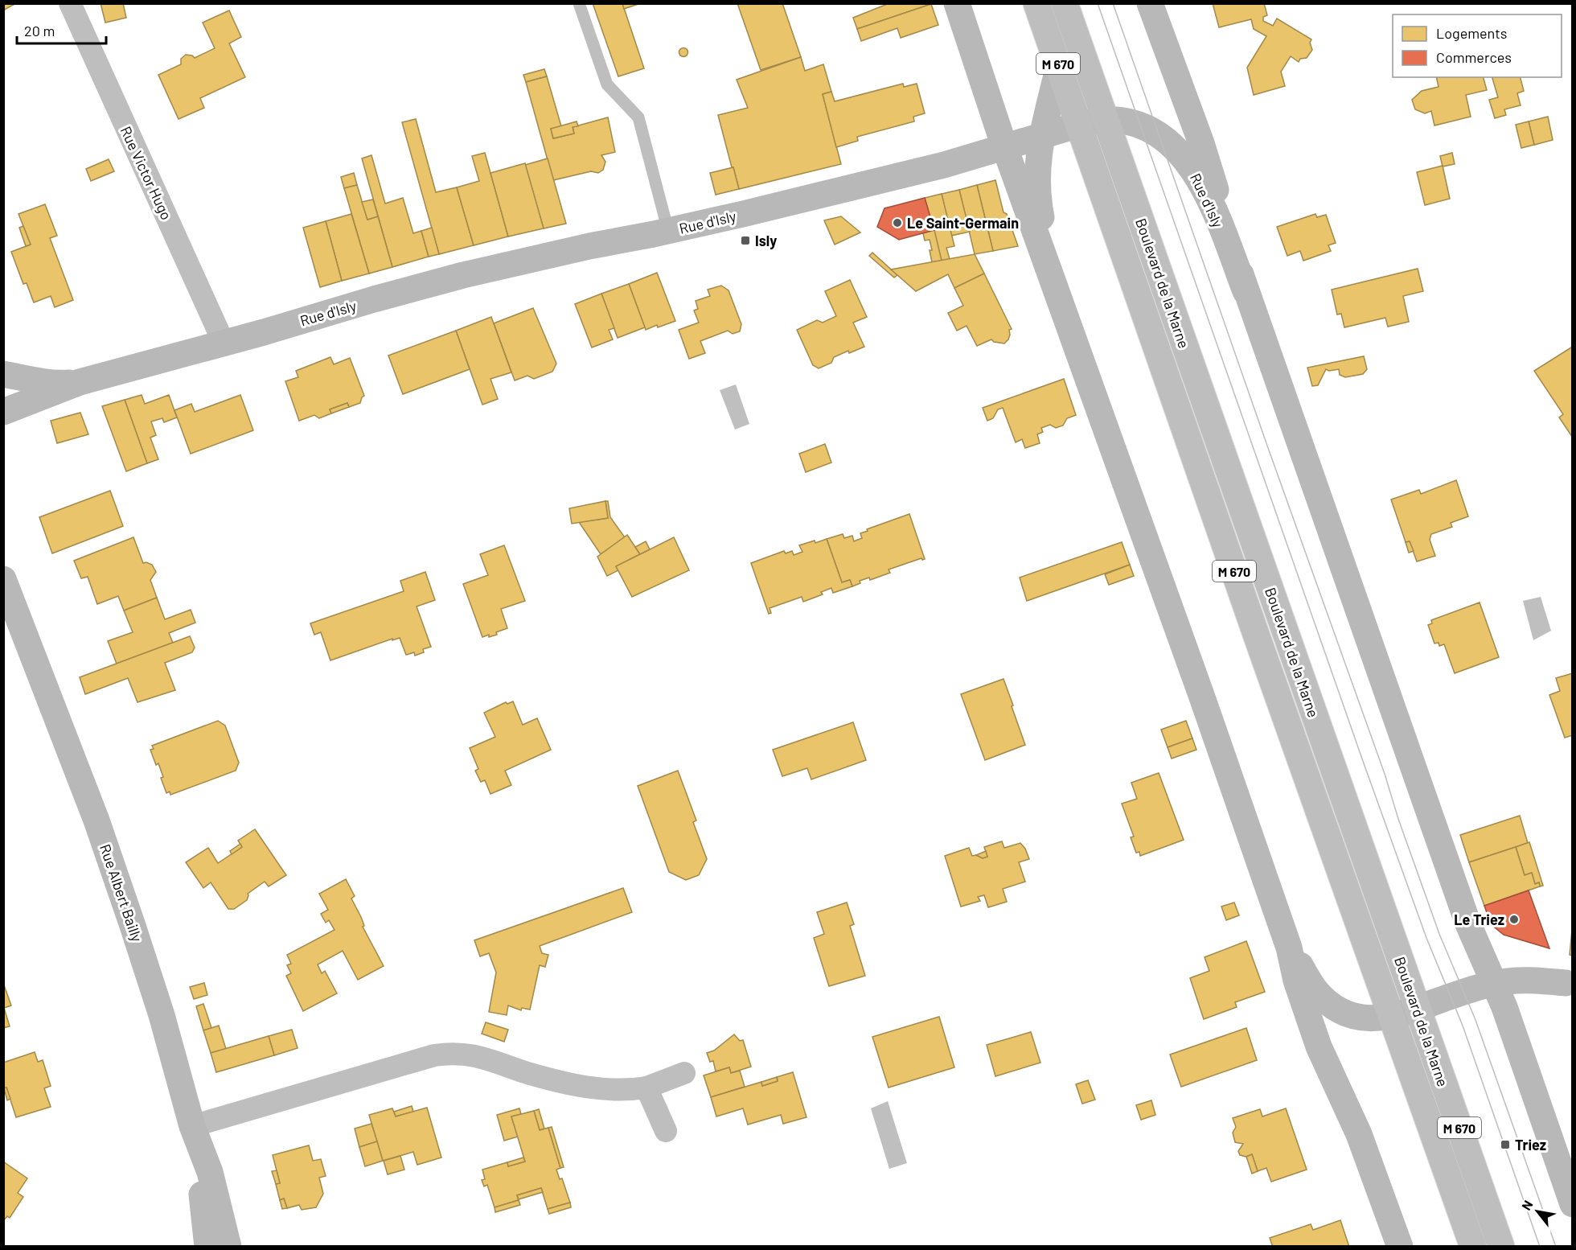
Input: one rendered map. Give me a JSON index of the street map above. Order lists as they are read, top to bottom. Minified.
{"streets":{"main road":["M 670","Rue d'Isly","Boulevard de la Marne","Rue Albert Bailly"],"street":["Rue Victor Hugo"]},"crossings":[["Rue Victor Hugo","Rue d'Isly"],["Rue d'Isly","Boulevard de la Marne"]],"places":{"other":["Le Saint-Germain","Le Triez"],"transit":["Isly","Triez"]},"legend":["Logements","Commerces"],"scale_bar":"20 m","north":"top left"}
